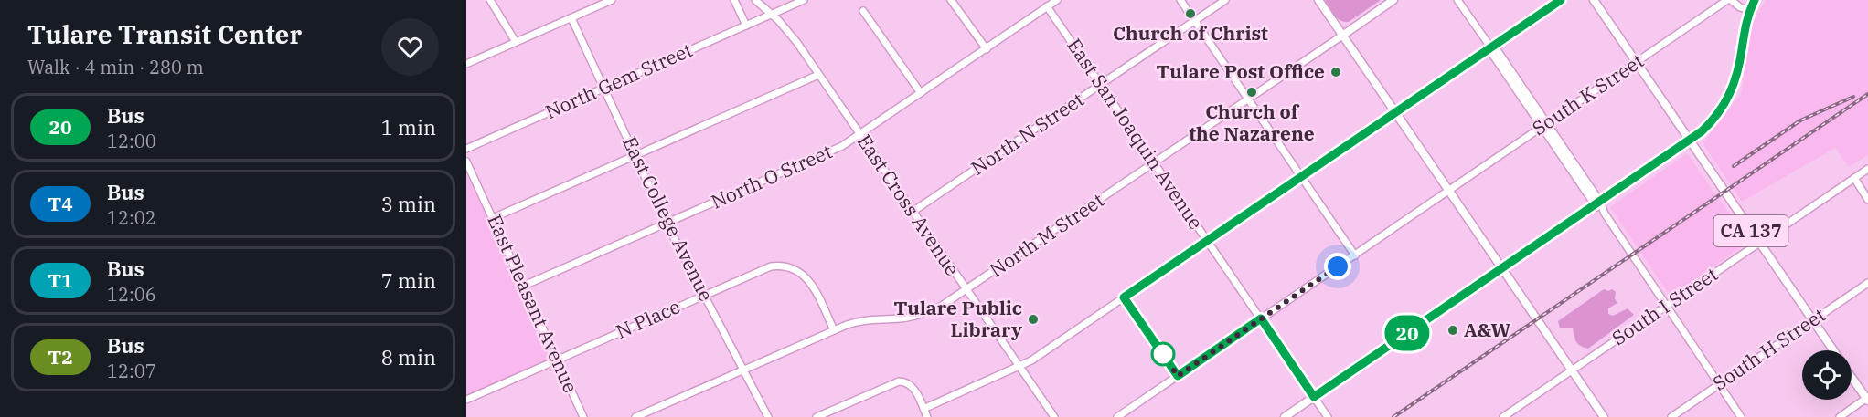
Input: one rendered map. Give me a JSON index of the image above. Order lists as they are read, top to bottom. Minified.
{"streets":{"main road":["CA 137"],"street":["North Gem Street","South K Street","North N Street","East San Joaquin Avenue","North O Street","East Cross Avenue","East College Avenue","North M Street","East Pleasant Avenue","South I Street","N Place","South H Street"]},"crossings":[["North Gem Street","East Cross Avenue"],["North Gem Street","East College Avenue"],["South K Street","East San Joaquin Avenue"],["South K Street","CA 137"],["North N Street","East San Joaquin Avenue"],["North N Street","East Cross Avenue"],["East San Joaquin Avenue","North O Street"],["East San Joaquin Avenue","North M Street"],["North O Street","East Cross Avenue"],["North O Street","East College Avenue"],["North O Street","East Pleasant Avenue"],["East Cross Avenue","North M Street"],["East College Avenue","North M Street"],["East College Avenue","N Place"],["CA 137","South I Street"],["CA 137","South H Street"],["North M Street","N Place"],["East Pleasant Avenue","N Place"]],"places":["Church of Christ","Tulare Post Office","Church of the Nazarene","Tulare Public Library","A&W"],"lines":["bus line 20"],"page":{"heading":["Tulare Transit Center","Walk · 4 min · 280 m"],"on_map":"20","list":[{"mark":"20","name":"Bus","note":"12:00","value":"1 min"},{"mark":"T4","name":"Bus","note":"12:02","value":"3 min"},{"mark":"T1","name":"Bus","note":"12:06","value":"7 min"},{"mark":"T2","name":"Bus","note":"12:07","value":"8 min"}]}}
